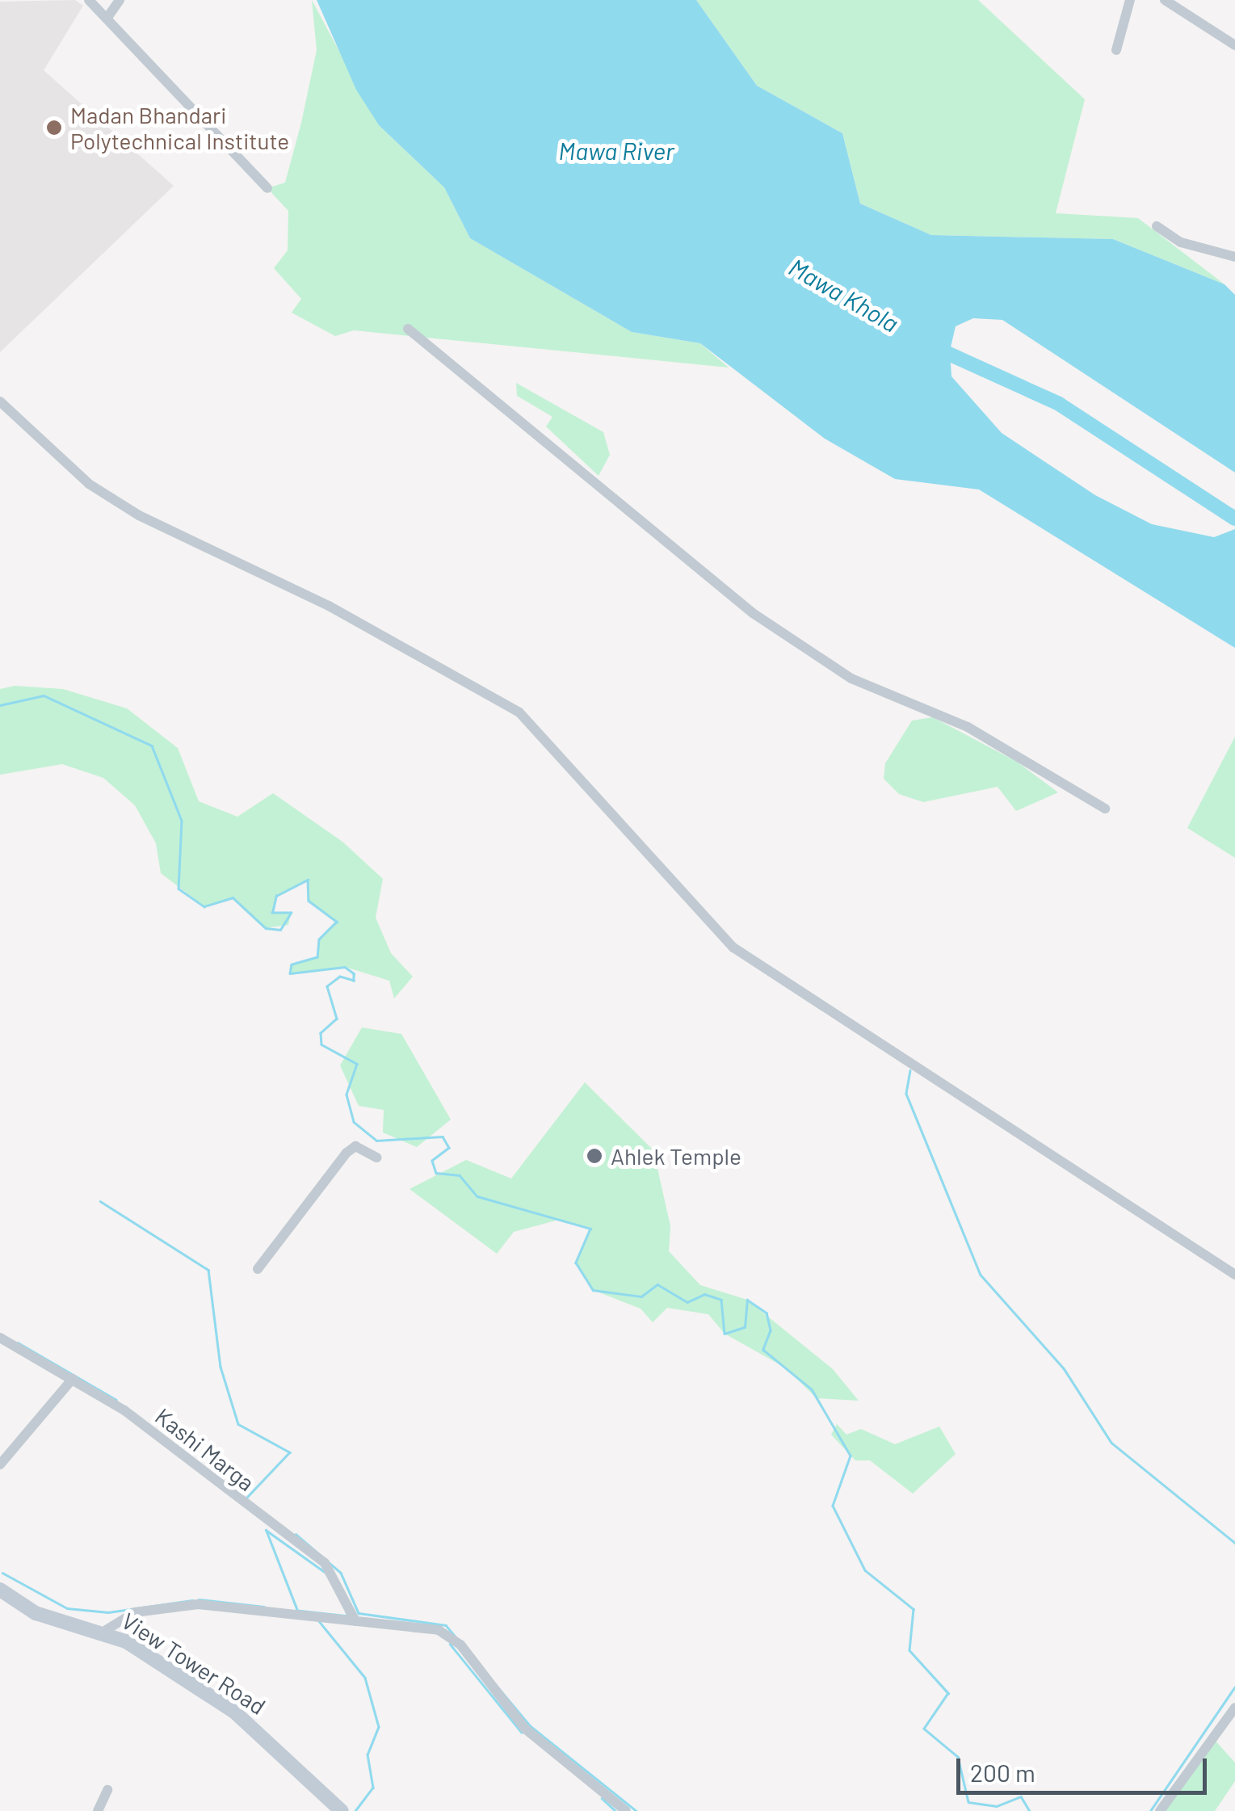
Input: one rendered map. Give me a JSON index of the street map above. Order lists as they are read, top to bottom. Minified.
{"streets":{"street":["Kashi Marga","View Tower Road"]},"water":["Mawa River","Mawa Khola"],"places":["Madan Bhandari Polytechnical Institute","Ahlek Temple"],"scale_bar":"200 m"}
